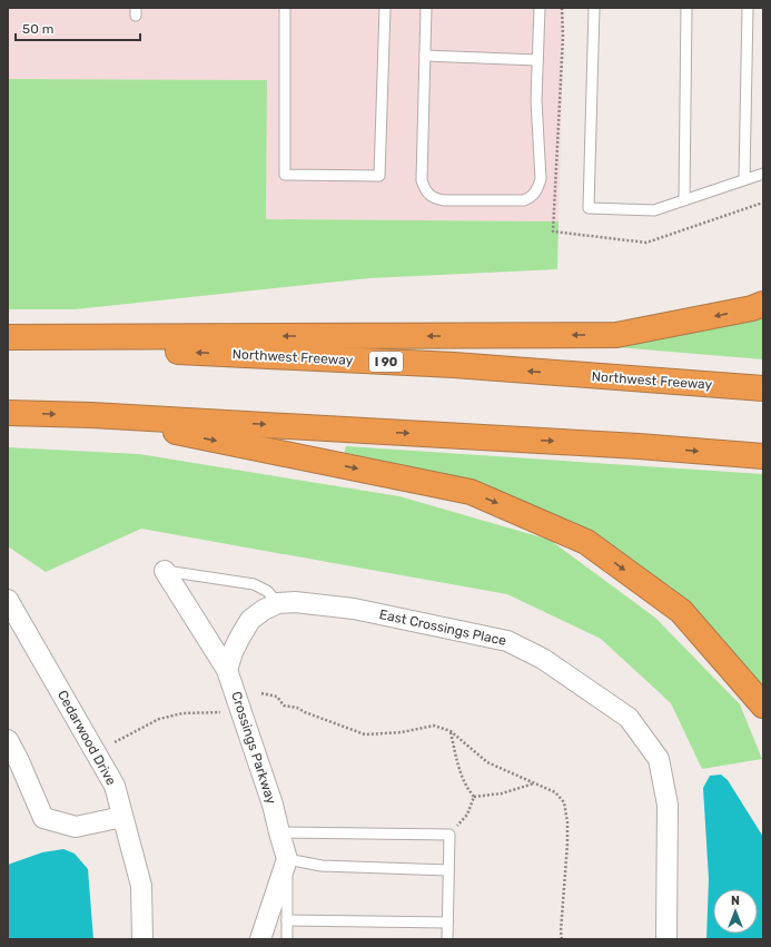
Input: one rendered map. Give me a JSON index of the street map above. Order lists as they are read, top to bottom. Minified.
{"streets":{"highway":["Northwest Freeway","I 90"],"street":["East Crossings Place","Cedarwood Drive","Crossings Parkway"]},"crossings":[["East Crossings Place","Crossings Parkway"]],"scale_bar":"50 m","north":"top"}
